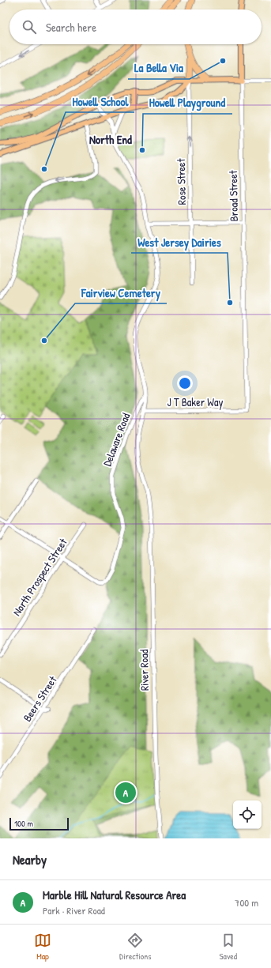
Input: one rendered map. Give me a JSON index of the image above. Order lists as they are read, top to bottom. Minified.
{"streets":{"main road":["Broad Street"],"street":["Rose Street","J T Baker Way","Delaware Road","North Prospect Street","River Road","Beers Street"]},"crossings":[["Broad Street","J T Baker Way"],["J T Baker Way","River Road"],["Delaware Road","North Prospect Street"],["Delaware Road","River Road"]],"one_way":["Rose Street"],"districts":["North End"],"places":["La Bella Via","Howell Playground","Howell School","West Jersey Dairies","Fairview Cemetery"],"scale_bar":"100 m","page":{"search":"Search here","pins":"A","scale":"100 m","heading":"Nearby","list":[{"mark":"A","name":"Marble Hill Natural Resource Area","note":"Park · River Road","value":"700 m"}],"nav":["Map","Directions","Saved"]}}
